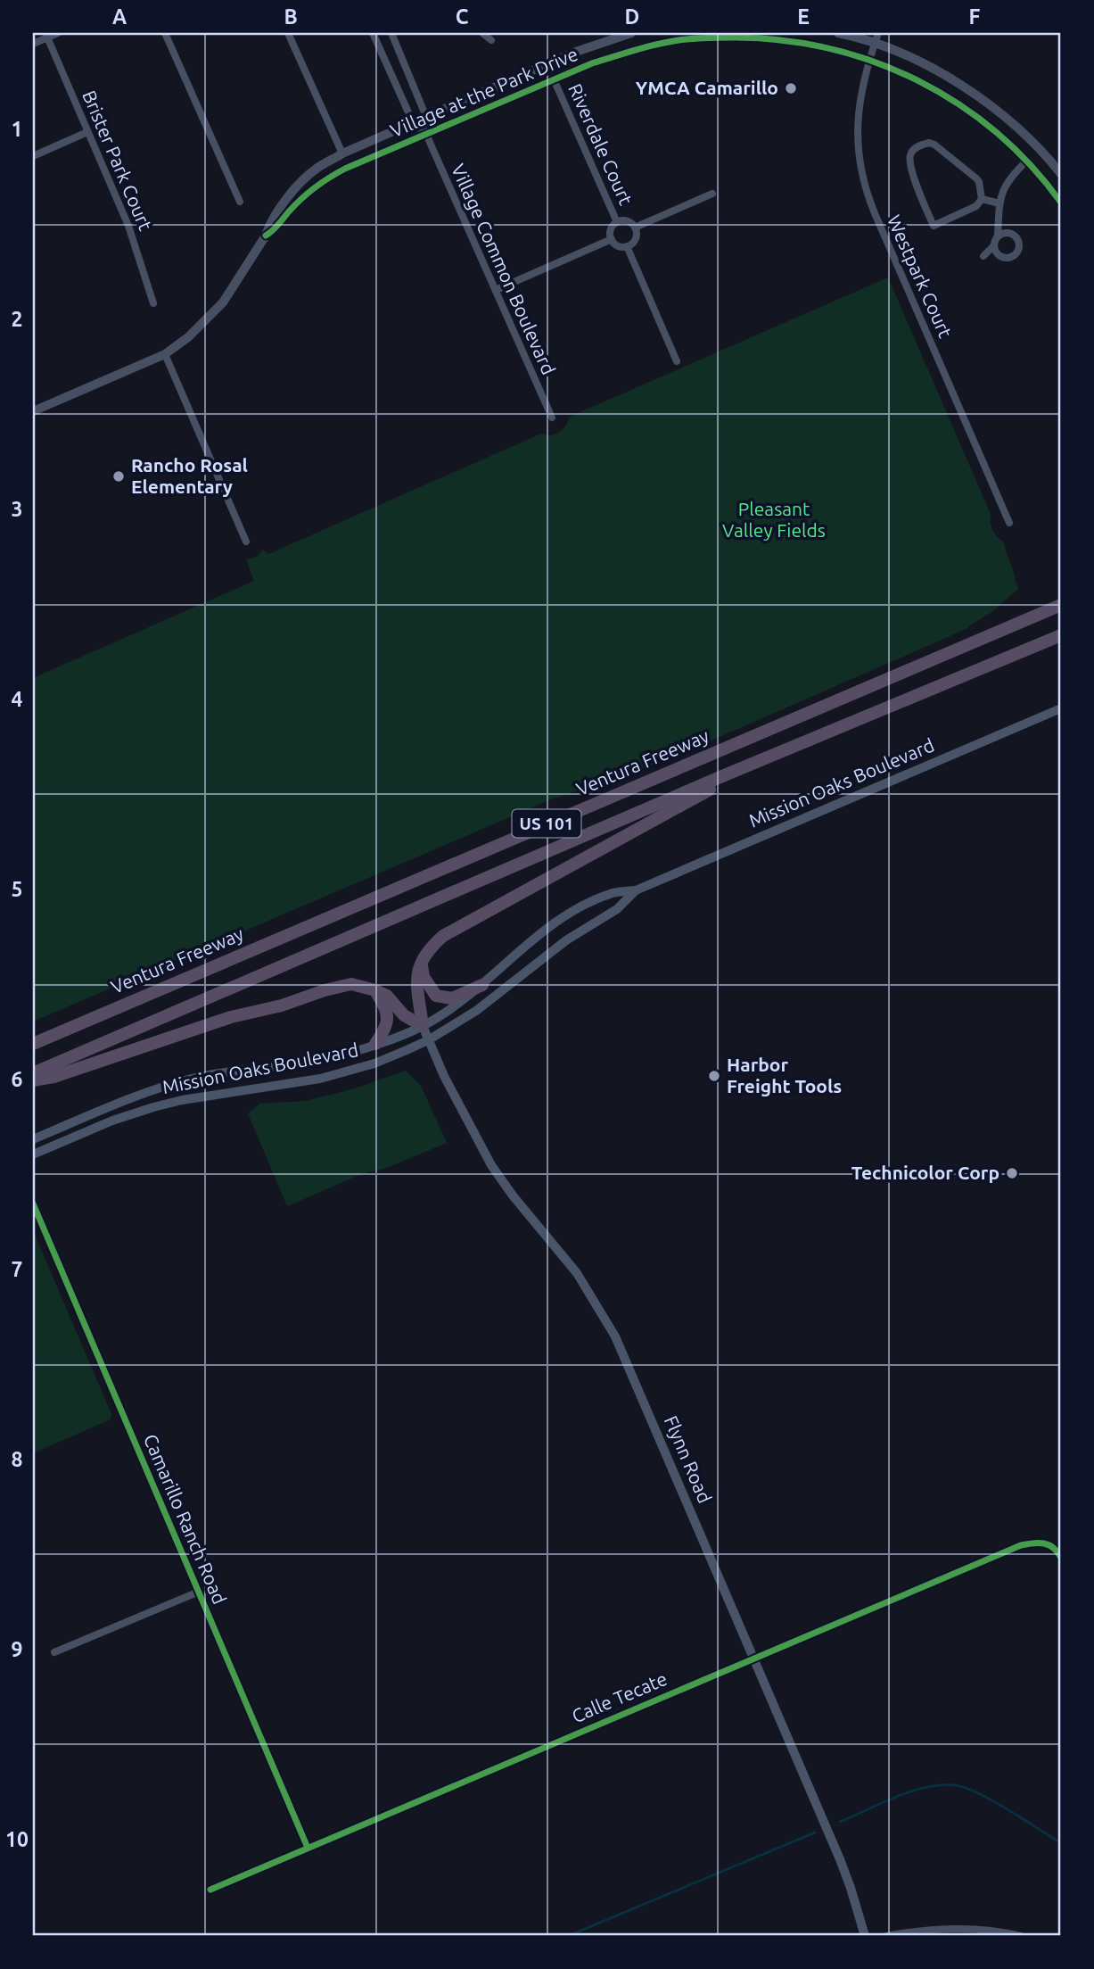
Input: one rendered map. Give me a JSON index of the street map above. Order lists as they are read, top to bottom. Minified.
{"streets":{"highway":["Ventura Freeway","US 101"],"main road":["Mission Oaks Boulevard","Flynn Road"],"street":["Village at the Park Drive","Riverdale Court","Brister Park Court","Village Common Boulevard","Westpark Court","Camarillo Ranch Road","Calle Tecate"]},"crossings":[["Village at the Park Drive","Riverdale Court"],["Village at the Park Drive","Village Common Boulevard"],["Village at the Park Drive","Westpark Court"],["Mission Oaks Boulevard","Flynn Road"],["Flynn Road","Calle Tecate"],["Camarillo Ranch Road","Calle Tecate"]],"parks":["Pleasant Valley Fields"],"places":["YMCA Camarillo","Rancho Rosal Elementary","Harbor Freight Tools","Technicolor Corp"],"grid":{"columns":["A","B","C","D","E","F"],"rows":["1","2","3","4","5","6","7","8","9","10"]}}
